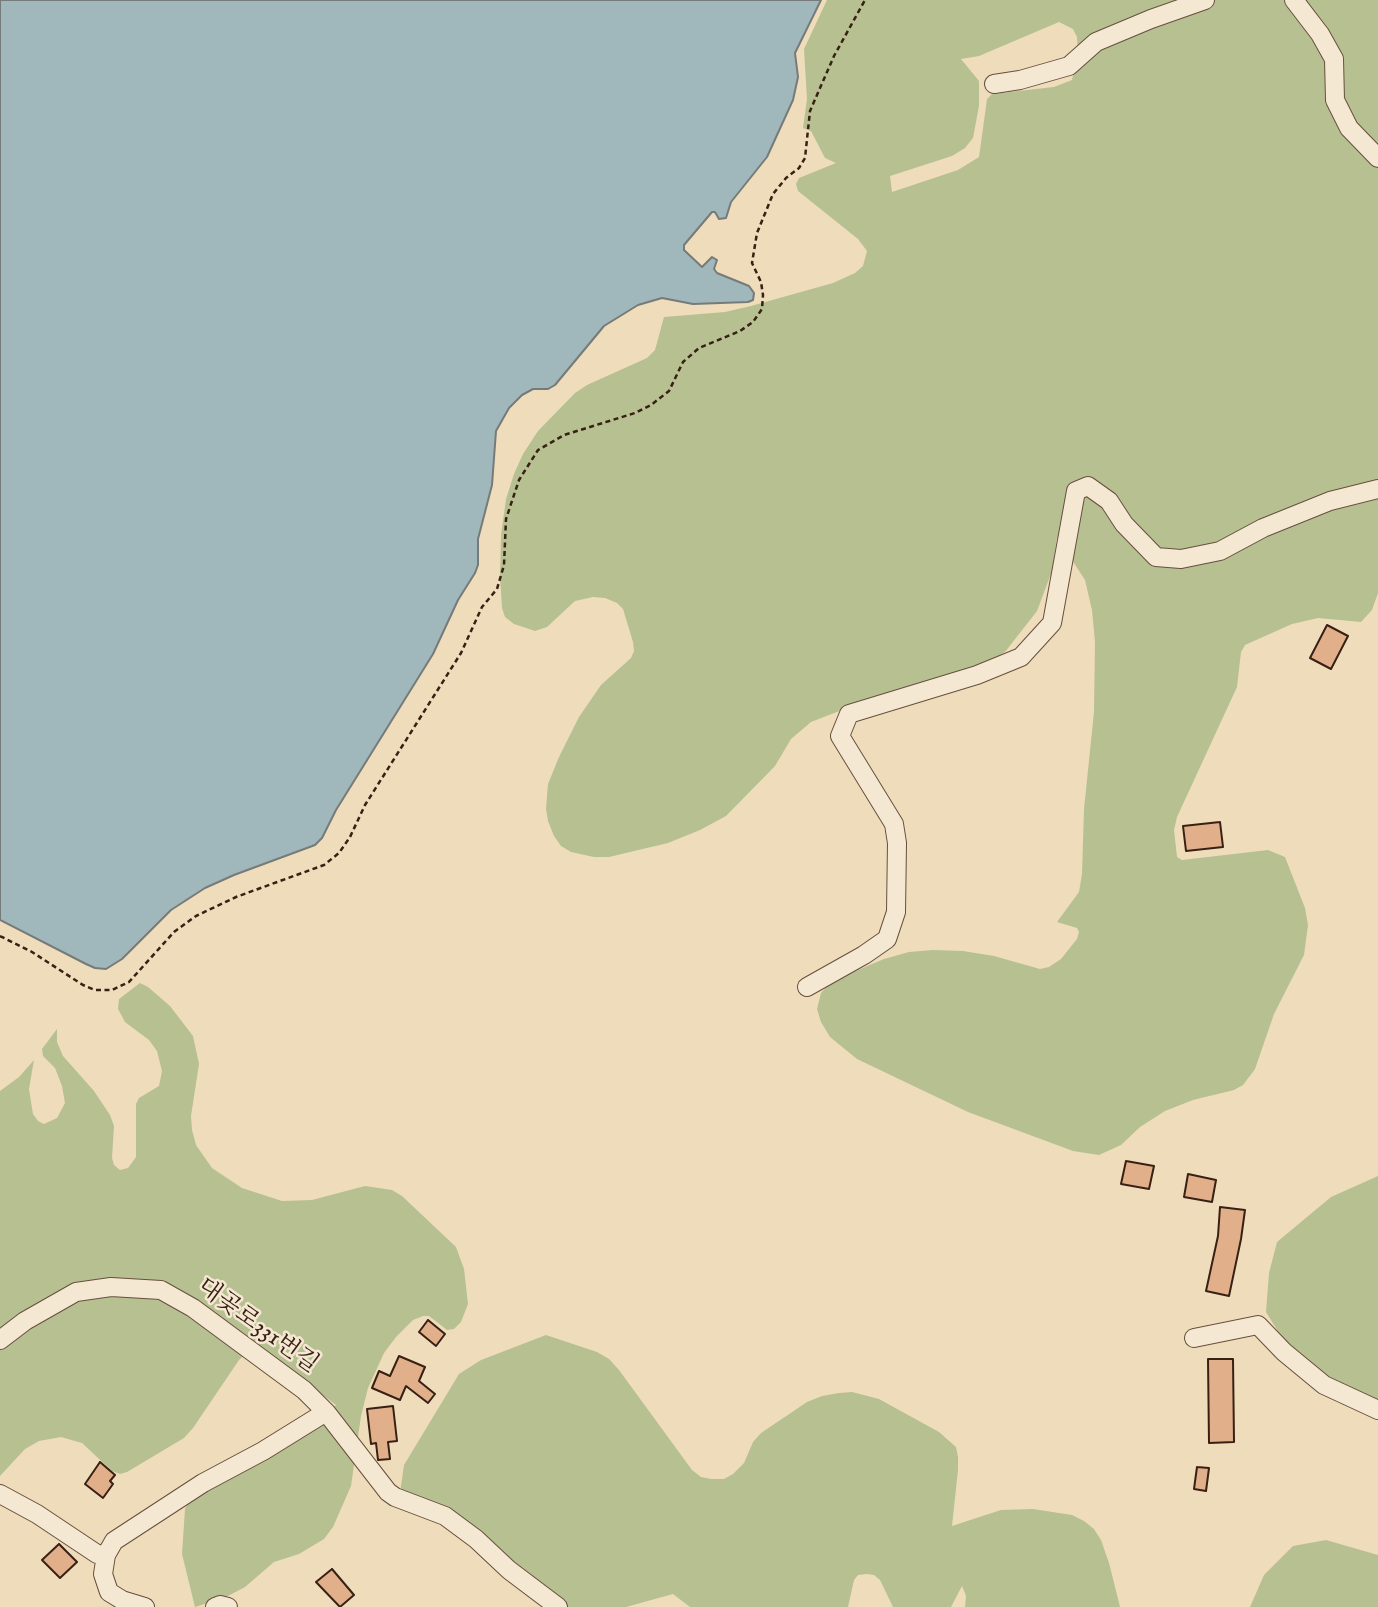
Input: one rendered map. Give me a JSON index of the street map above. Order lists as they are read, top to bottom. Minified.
{"streets":{"lane":["대곶로331번길"]}}
